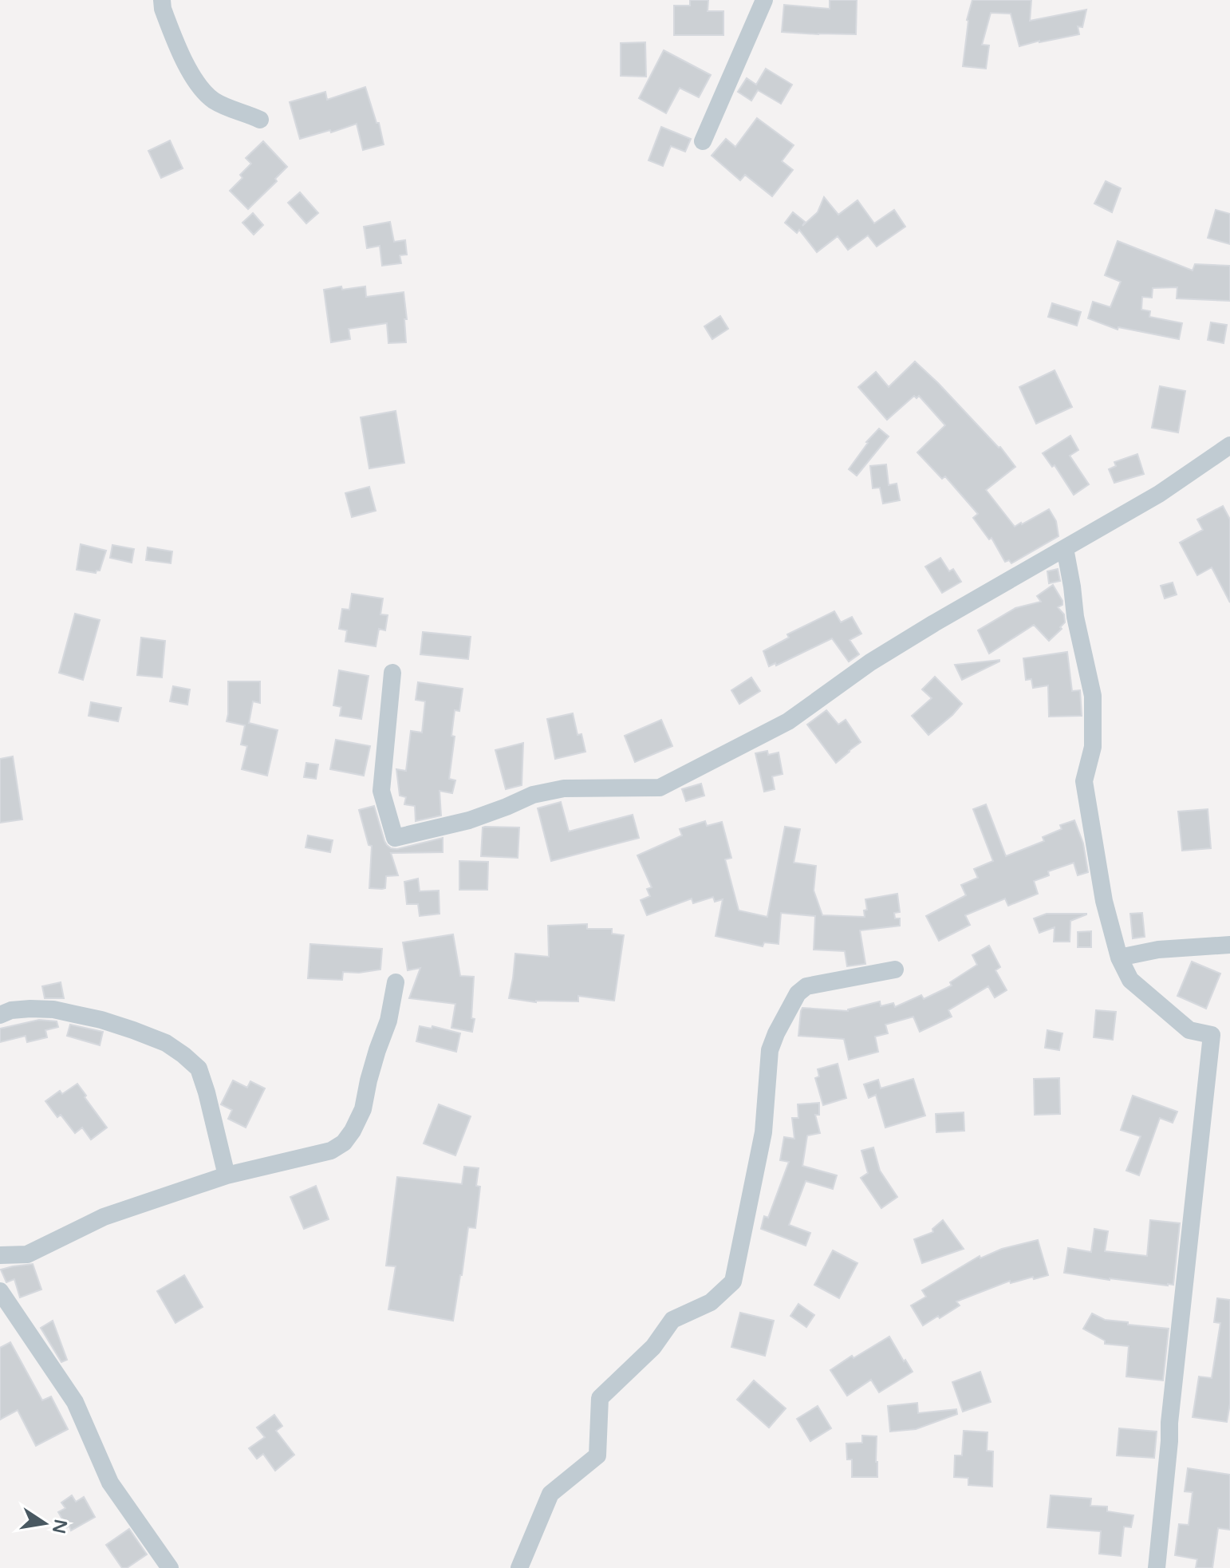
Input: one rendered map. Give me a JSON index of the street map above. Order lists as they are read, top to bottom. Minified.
{"north":"right"}
